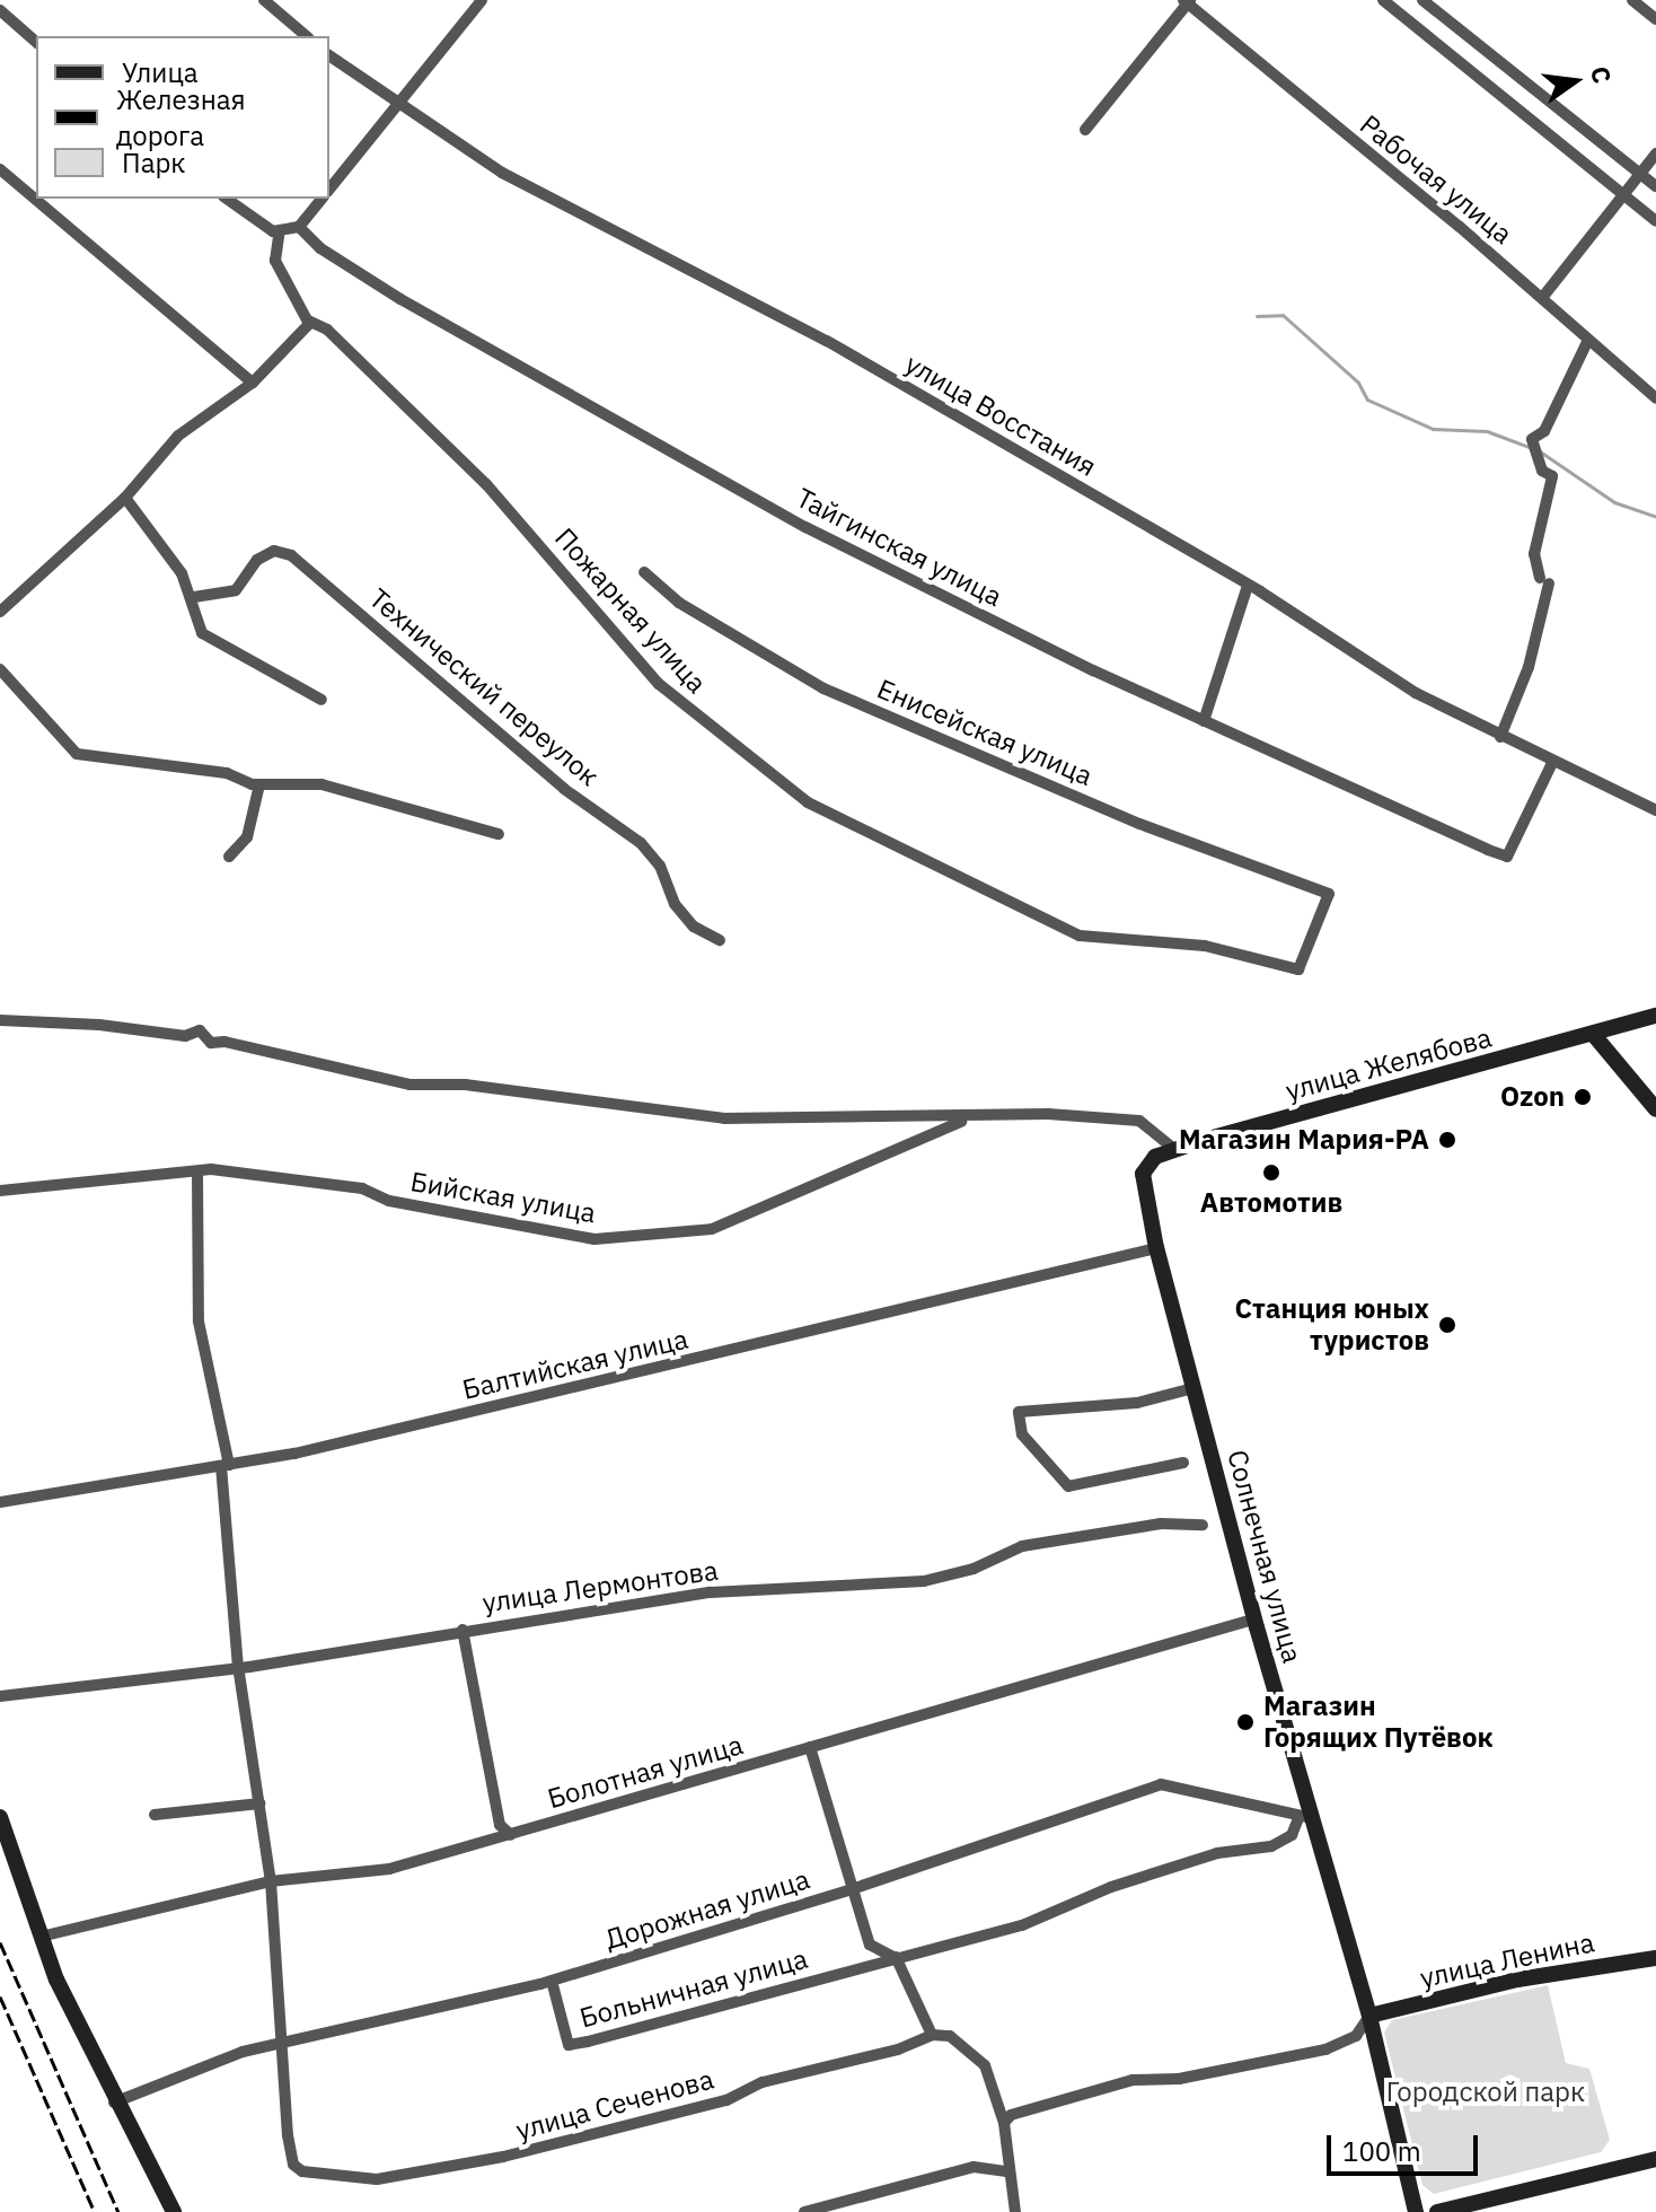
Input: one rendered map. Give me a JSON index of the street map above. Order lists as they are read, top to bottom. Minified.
{"streets":{"street":["Рабочая улица","улица Восстания","Тайгинская улица","Пожарная улица","Технический переулок","Енисейская улица","улица Желябова","Бийская улица","Балтийская улица","Солнечная улица","улица Лермонтова","Болотная улица","Дорожная улица","улица Ленина","Больничная улица","улица Сеченова"]},"crossings":[["улица Восстания","Тайгинская улица"],["Пожарная улица","Енисейская улица"],["улица Желябова","Бийская улица"],["улица Желябова","Солнечная улица"],["Балтийская улица","Солнечная улица"],["Солнечная улица","Болотная улица"],["Солнечная улица","Дорожная улица"],["Солнечная улица","улица Ленина"],["Дорожная улица","Больничная улица"],["Дорожная улица","улица Сеченова"]],"parks":["Городской парк"],"places":["Ozon","Магазин Мария-РА","Автомотив","Станция юных туристов","Магазин Горящих Путёвок"],"legend":["Улица","Железная дорога","Парк"],"scale_bar":"100 m","north":"right"}
